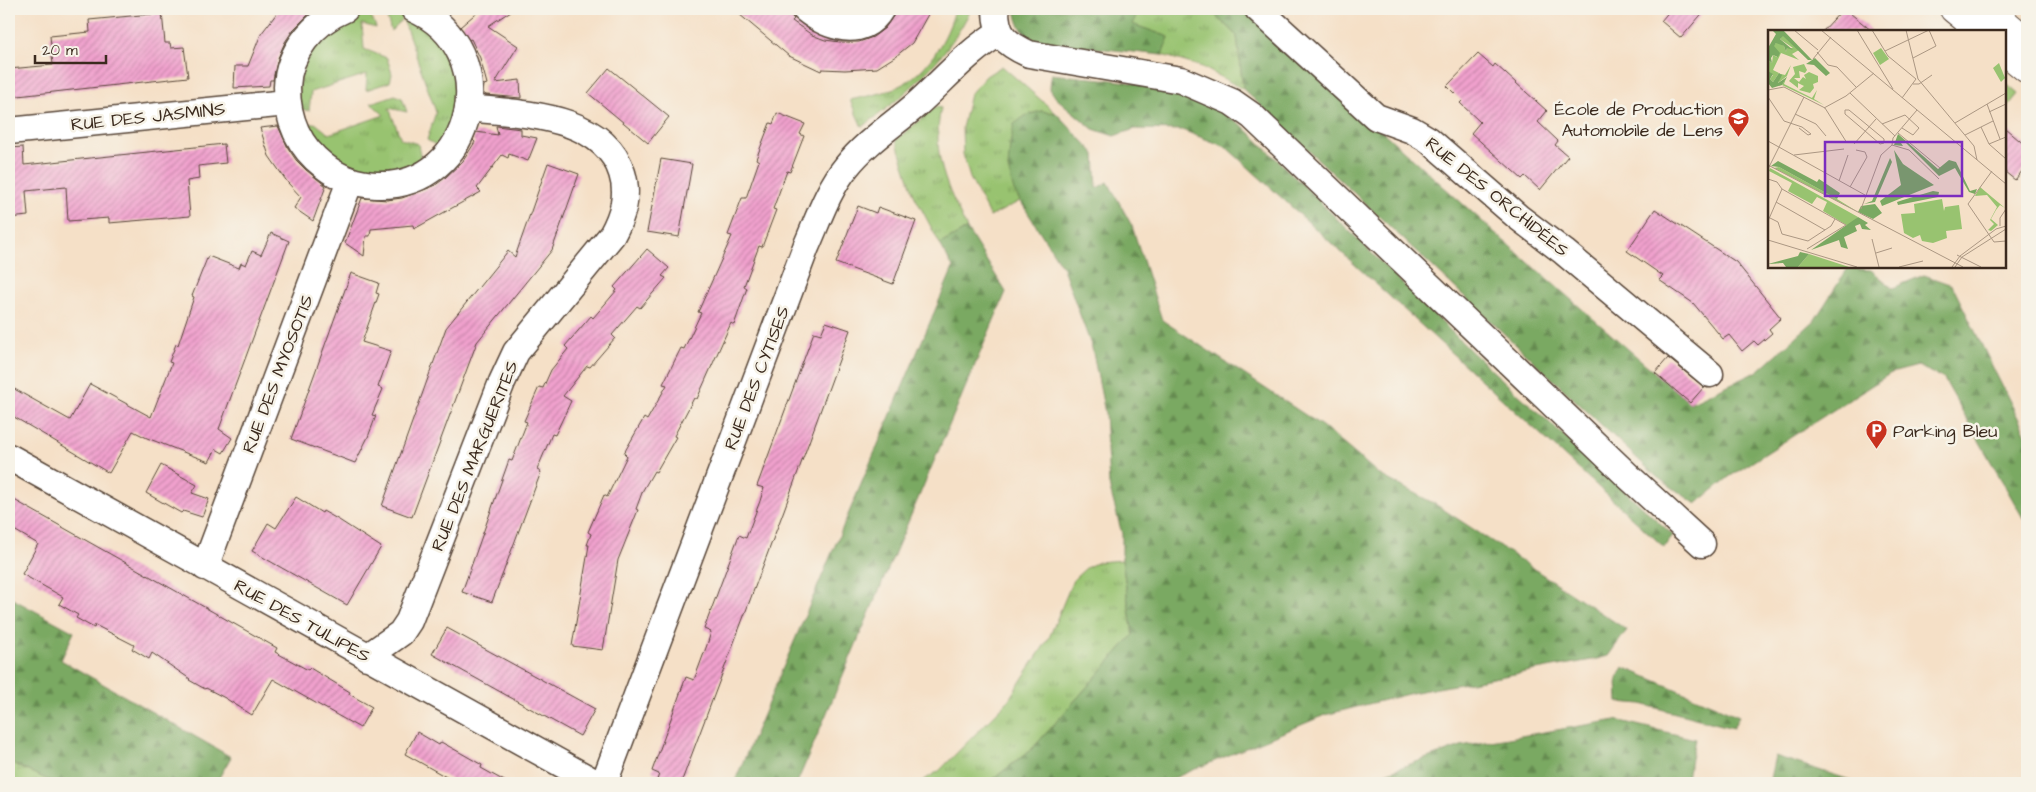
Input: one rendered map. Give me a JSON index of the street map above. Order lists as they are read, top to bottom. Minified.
{"streets":{"street":["RUE DES JASMINS","RUE DES ORCHIDÉES","RUE DES MYOSOTIS","RUE DES CYTISES","RUE DES MARGUERITES","RUE DES TULIPES"]},"crossings":[["RUE DES MYOSOTIS","RUE DES TULIPES"],["RUE DES MARGUERITES","RUE DES TULIPES"]],"places":{"school or university":["École de Production Automobile de Lens"],"parking":["Parking Bleu"]},"scale_bar":"20 m"}
